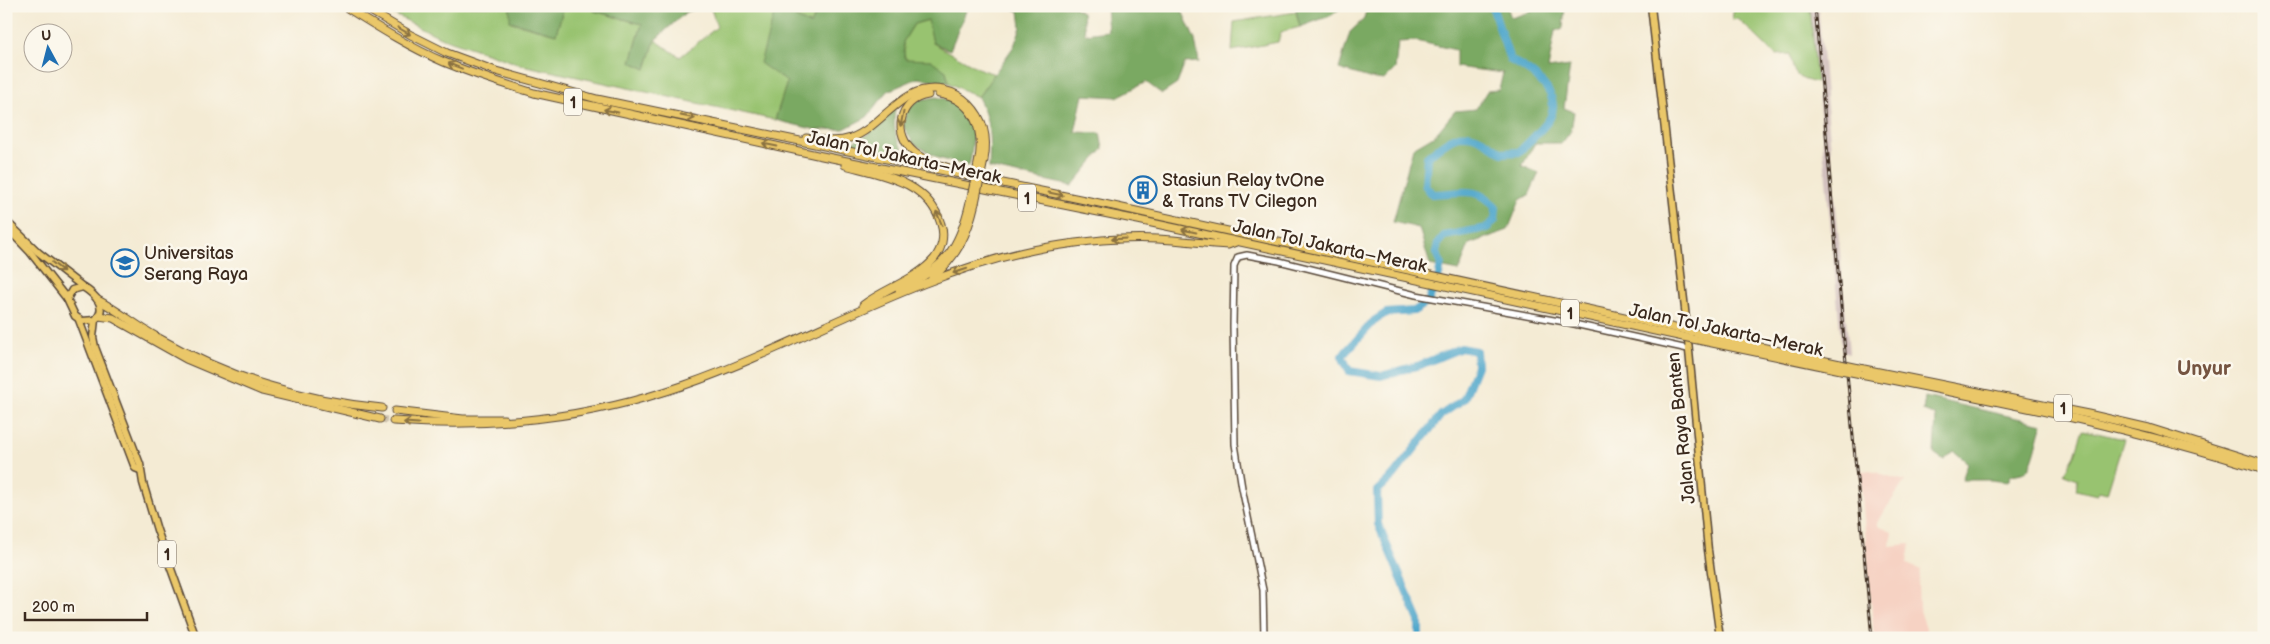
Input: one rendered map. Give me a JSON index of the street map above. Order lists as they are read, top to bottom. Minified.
{"streets":{"highway":["1","Jalan Tol Jakarta–Merak"],"main road":["Jalan Raya Banten"]},"districts":["Unyur"],"places":{"building":["Stasiun Relay tvOne & Trans TV Cilegon"],"school or university":["Universitas Serang Raya"]},"scale_bar":"200 m","north":"top"}
